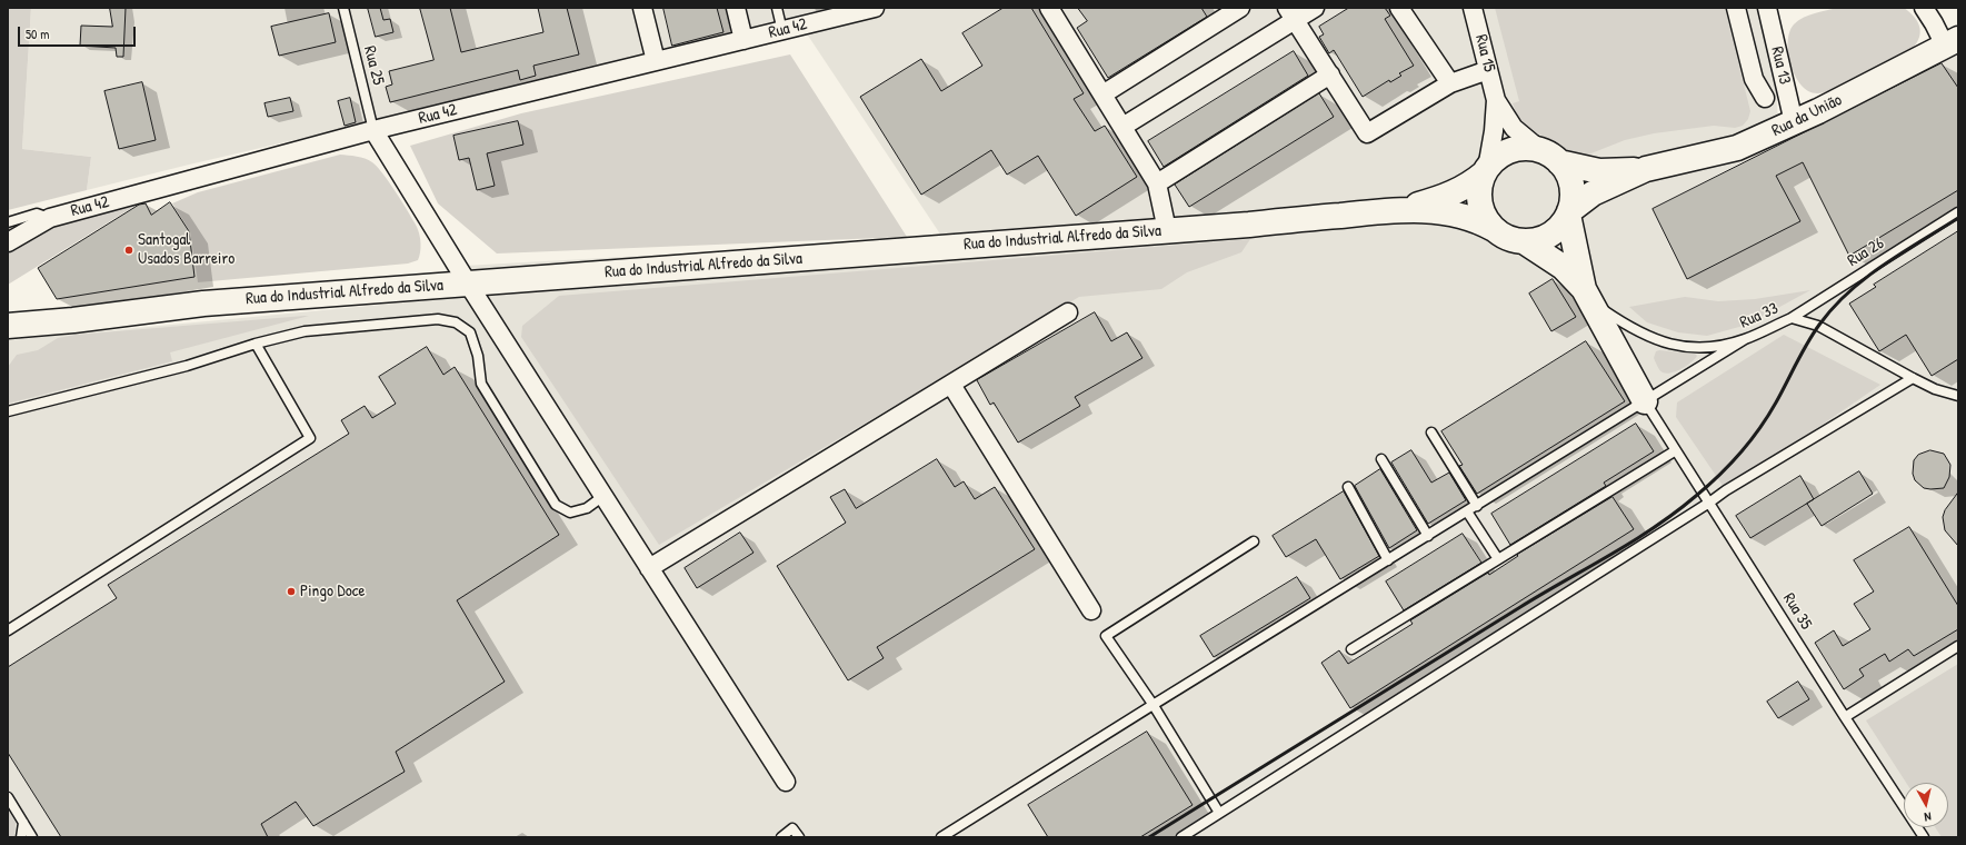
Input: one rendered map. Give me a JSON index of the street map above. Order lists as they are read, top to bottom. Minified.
{"streets":{"street":["Rua 42","Rua 15","Rua 13","Rua da União","Rua do Industrial Alfredo da Silva"],"lane":["Rua 25","Rua 26","Rua 33","Rua 35"]},"crossings":[["Rua 42","Rua 25"],["Rua 15","Rua da União"],["Rua 15","Rua do Industrial Alfredo da Silva"],["Rua 13","Rua da União"],["Rua da União","Rua do Industrial Alfredo da Silva"],["Rua 26","Rua 33"]],"places":["Santogal Usados Barreiro","Pingo Doce"],"scale_bar":"50 m","north":"bottom"}
